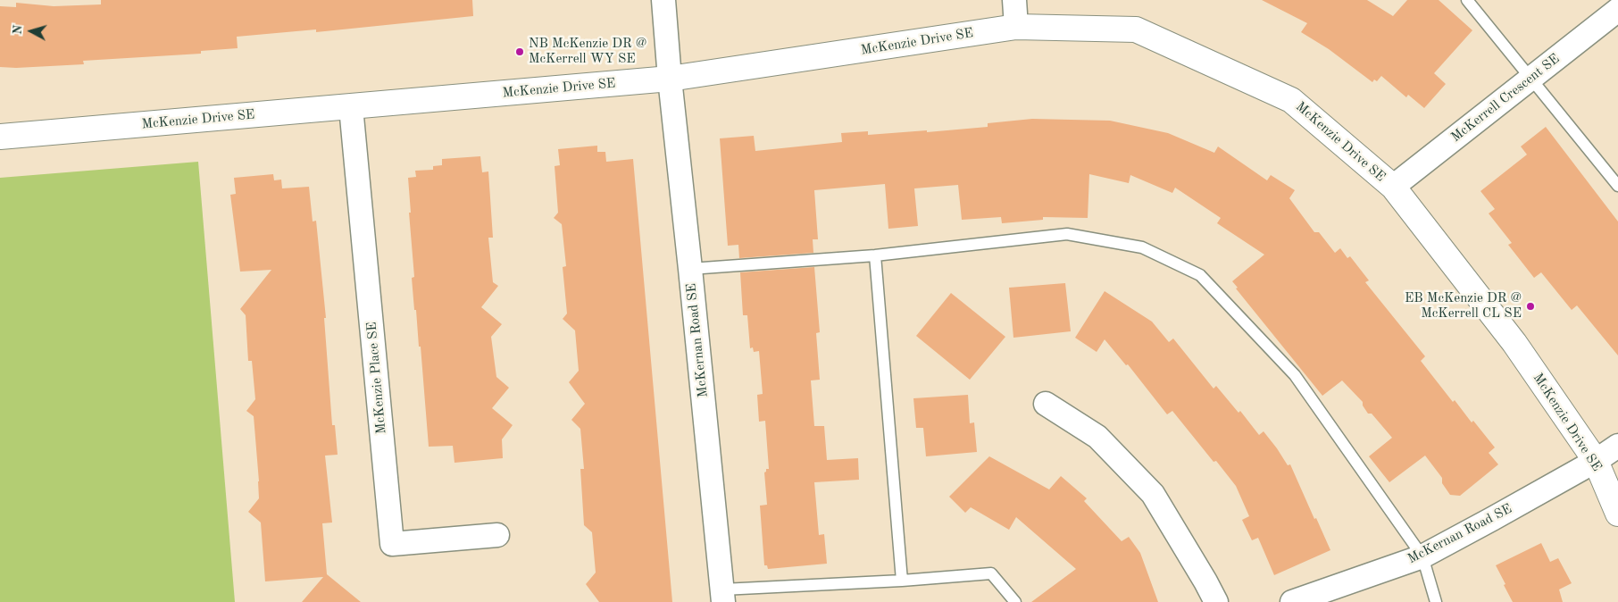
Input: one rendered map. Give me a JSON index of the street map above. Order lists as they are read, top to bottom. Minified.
{"streets":{"street":["McKenzie Drive SE","McKerrell Crescent SE","McKernan Road SE","McKenzie Place SE"]},"crossings":[["McKenzie Drive SE","McKerrell Crescent SE"],["McKenzie Drive SE","McKernan Road SE"],["McKenzie Drive SE","McKenzie Place SE"]],"places":["NB McKenzie DR @ McKerrell WY SE","EB McKenzie DR @ McKerrell CL SE"],"north":"left"}
